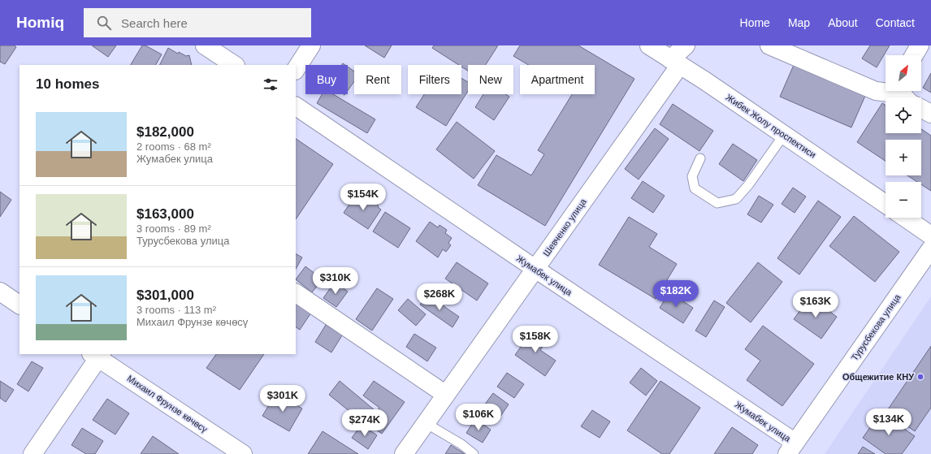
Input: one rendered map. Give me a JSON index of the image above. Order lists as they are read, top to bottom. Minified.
{"streets":{"street":["Жибек Жолу проспектиси","Шевченко улица","Жумабек улица","Турусбекова улица","Михаил Фрунзе көчөсү"]},"crossings":[["Жибек Жолу проспектиси","Шевченко улица"],["Шевченко улица","Жумабек улица"],["Жумабек улица","Турусбекова улица"]],"places":["Общежитие КНУ"],"north":"top right","page":{"header":"Homiq","search":"Search here","nav":["Home","Map","About","Contact"],"map_buttons":["+","−"],"chip":["Buy","Rent","Filters","New","Apartment"],"heading":"10 homes","list":[{"name":"$182,000","note":"2 rooms · 68 m² · Жумабек улица"},{"name":"$163,000","note":"3 rooms · 89 m² · Турусбекова улица"},{"name":"$301,000","note":"3 rooms · 113 m² · Михаил Фрунзе көчөсү"}],"price":["$154K","$310K","$182K","$268K","$163K","$158K","$301K","$106K","$134K","$274K"]}}
